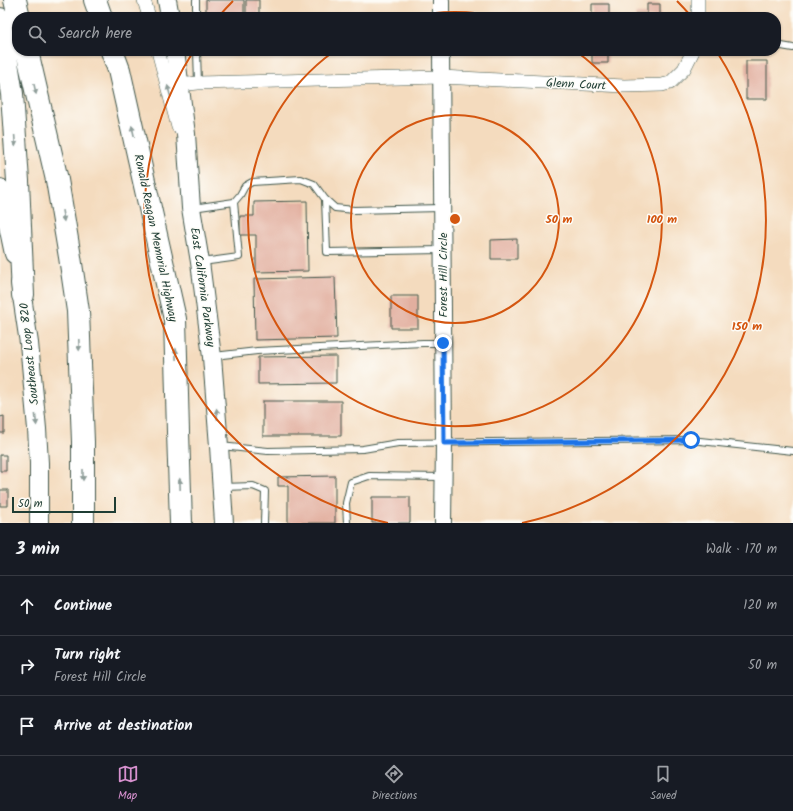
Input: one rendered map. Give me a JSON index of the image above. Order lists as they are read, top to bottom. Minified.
{"streets":{"highway":["Ronald Reagan Memorial Highway"],"main road":["East California Parkway","Southeast Loop 820"],"street":["Glenn Court","Forest Hill Circle"]},"crossings":[["Glenn Court","Forest Hill Circle"],["Glenn Court","East California Parkway"]],"one_way":["Southeast Loop 820"],"scale_bar":"50 m","page":{"search":"Search here","scale":"50 m","heading":["3 min","Walk · 170 m"],"list":[["Continue","120 m"],["Turn right","Forest Hill Circle","50 m"],"Arrive at destination"],"nav":["Map","Directions","Saved"]},"rings":["50 m","100 m","150 m"]}
